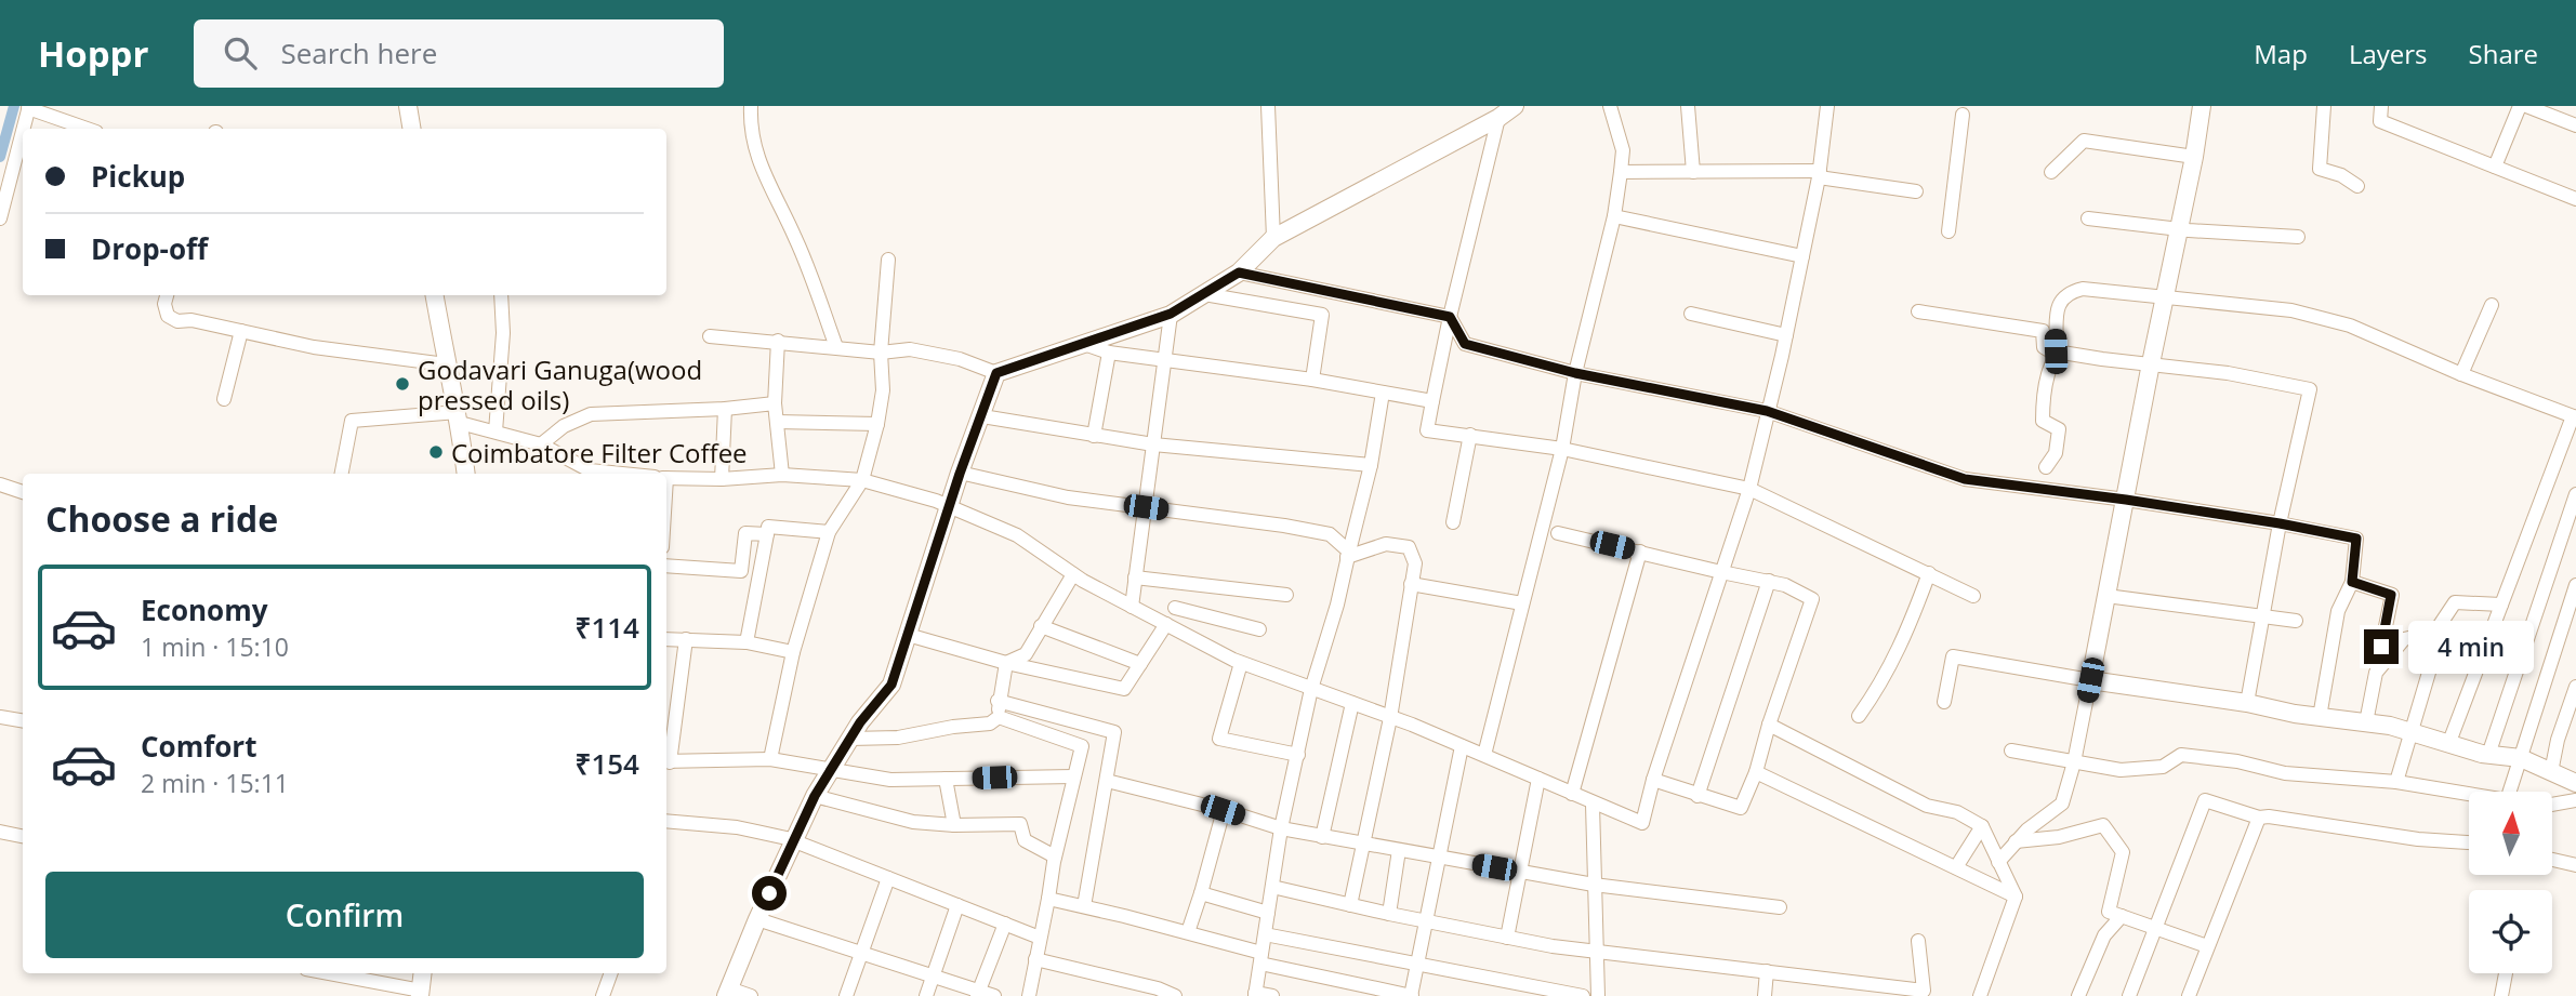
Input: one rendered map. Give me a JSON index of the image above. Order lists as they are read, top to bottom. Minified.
{"places":["Godavari Ganuga(wood pressed oils)","Coimbatore Filter Coffee"],"north":"top","page":{"header":"Hoppr","search":"Search here","nav":["Map","Layers","Share"],"banner":["Pickup","Drop-off"],"heading":"Choose a ride","list":[{"name":"Economy","note":"1 min · 15:10","value":"₹114"},{"name":"Comfort","note":"2 min · 15:11","value":"₹154"}],"bubble":"4 min","buttons":"Confirm"}}
